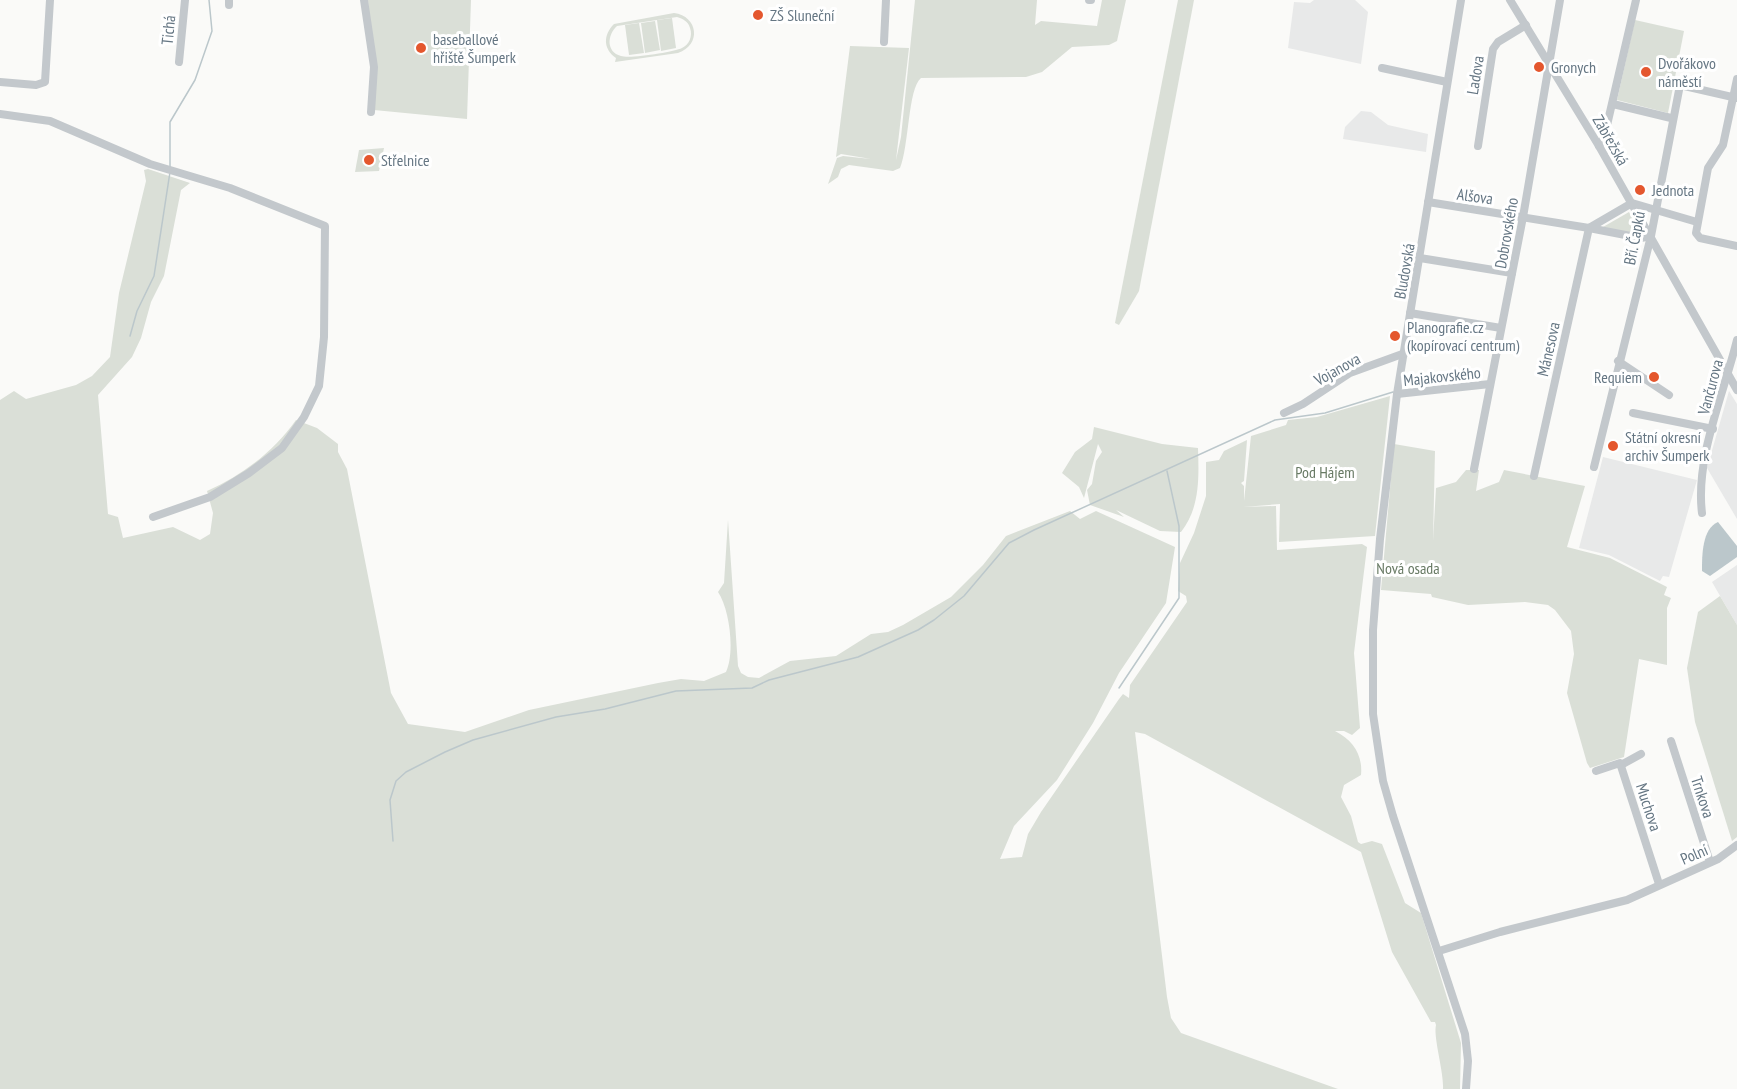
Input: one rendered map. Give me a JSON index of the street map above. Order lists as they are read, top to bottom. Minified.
{"streets":{"street":["Tichá","Ladova","Zábřežská","Alšova","Dobrovského","Bří. Čapků","Bludovská","Mánesova","Vojanova","Majakovského","Vančurova","Trnkova","Muchova","Polní"]},"crossings":[["Ladova","Zábřežská"],["Zábřežská","Alšova"],["Zábřežská","Dobrovského"],["Zábřežská","Bří. Čapků"],["Zábřežská","Vančurova"],["Alšova","Dobrovského"],["Alšova","Bří. Čapků"],["Alšova","Bludovská"],["Alšova","Mánesova"],["Dobrovského","Majakovského"],["Bludovská","Vojanova"],["Bludovská","Majakovského"],["Bludovská","Polní"],["Trnkova","Polní"],["Muchova","Polní"]],"parks":["Pod Hájem","Nová osada"],"places":["ZŠ Sluneční","baseballové hřiště Šumperk","Gronych","Dvořákovo náměstí","Střelnice","Jednota","Planografie.cz (kopírovací centrum)","Requiem","Státní okresní archiv Šumperk"]}
